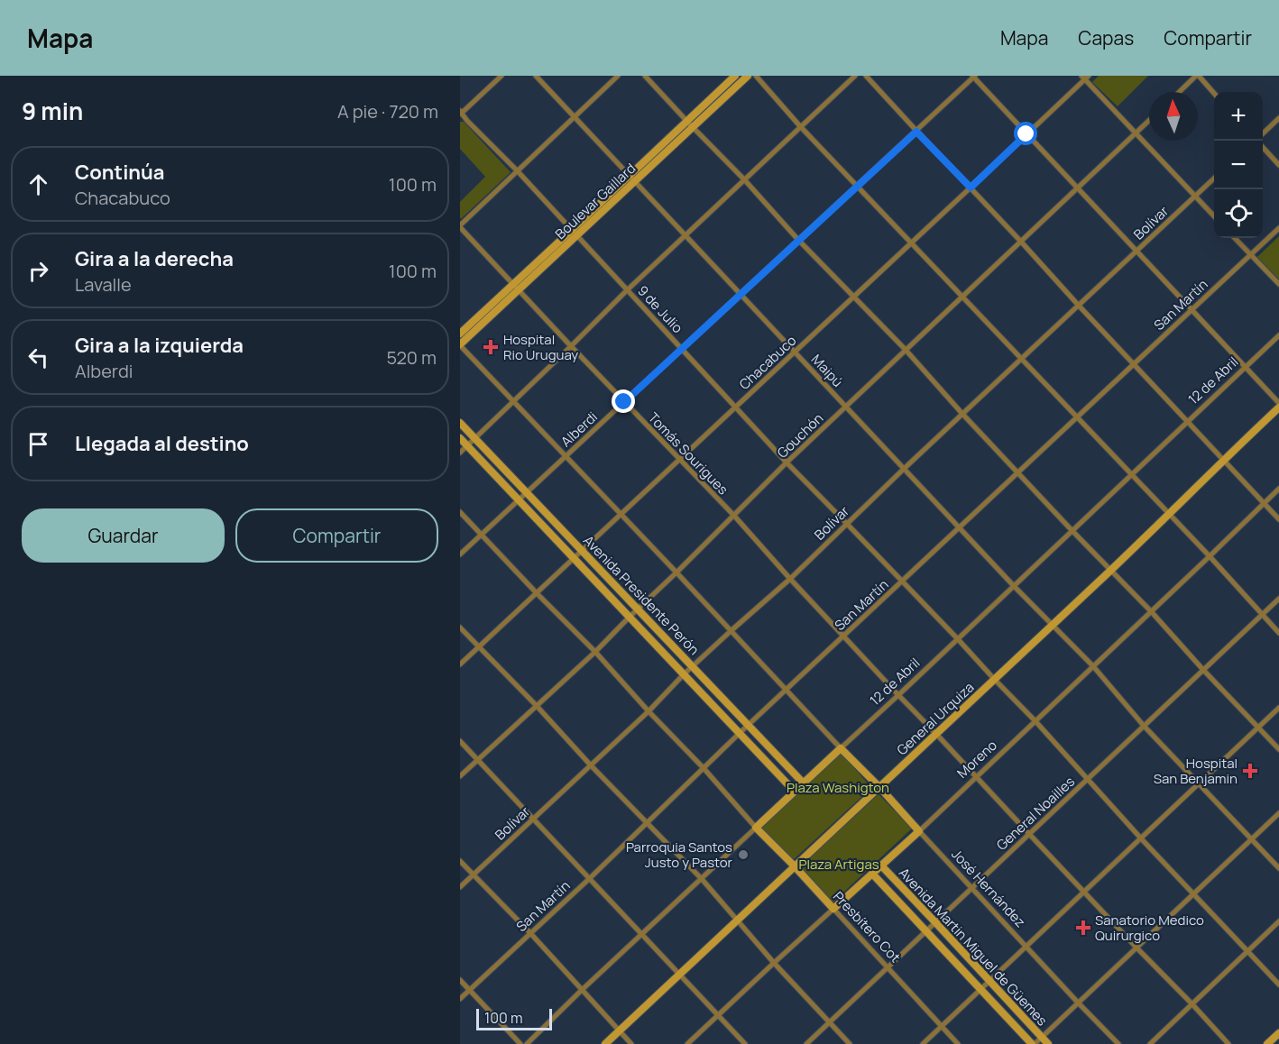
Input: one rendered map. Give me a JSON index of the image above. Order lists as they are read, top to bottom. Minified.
{"streets":{"main road":["Boulevar Gaillard","12 de Abril","Avenida Presidente Perón","General Urquiza","Moreno","José Hernández","Presbítero Cot","Avenida Martin Miguel de Güemes"],"street":["Bolívar","San Martín","9 de Julio","Chacabuco","Maipú","Alberdi","Gouchón","Tomás Sourigues","General Noailles"]},"crossings":[["Boulevar Gaillard","9 de Julio"],["Boulevar Gaillard","Maipú"],["Boulevar Gaillard","Tomás Sourigues"],["Bolívar","9 de Julio"],["Bolívar","Maipú"],["Bolívar","Tomás Sourigues"],["Bolívar","Avenida Presidente Perón"],["San Martín","9 de Julio"],["San Martín","Maipú"],["San Martín","Tomás Sourigues"],["San Martín","Avenida Presidente Perón"],["9 de Julio","Chacabuco"],["9 de Julio","12 de Abril"],["9 de Julio","Alberdi"],["9 de Julio","Gouchón"],["9 de Julio","General Urquiza"],["9 de Julio","Moreno"],["9 de Julio","General Noailles"],["Chacabuco","Maipú"],["Chacabuco","Tomás Sourigues"],["Chacabuco","Avenida Presidente Perón"],["Maipú","12 de Abril"],["Maipú","Alberdi"],["Maipú","Gouchón"],["Maipú","General Urquiza"],["Maipú","Moreno"],["Maipú","General Noailles"],["12 de Abril","Tomás Sourigues"],["12 de Abril","Avenida Presidente Perón"],["12 de Abril","José Hernández"],["12 de Abril","Presbítero Cot"],["Alberdi","Tomás Sourigues"],["Alberdi","Avenida Presidente Perón"],["Gouchón","Tomás Sourigues"],["Gouchón","Avenida Presidente Perón"],["Tomás Sourigues","General Urquiza"],["Tomás Sourigues","Moreno"],["Tomás Sourigues","General Noailles"],["General Urquiza","José Hernández"],["General Urquiza","Presbítero Cot"],["Moreno","José Hernández"],["Moreno","Presbítero Cot"],["Moreno","Avenida Martin Miguel de Güemes"],["General Noailles","José Hernández"],["General Noailles","Presbítero Cot"],["General Noailles","Avenida Martin Miguel de Güemes"]],"parks":["Plaza Washigton","Plaza Artigas"],"places":{"health":["Hospital Rio Uruguay","Hospital San Benjamin","Sanatorio Medico Quirurgico"],"other":["Parroquia Santos Justo y Pastor"]},"scale_bar":"100 m","north":"top","page":{"header":"Mapa","nav":["Mapa","Capas","Compartir"],"heading":["9 min","A pie · 720 m"],"map_buttons":["+","−"],"list":[["Continúa","Chacabuco","100 m"],["Gira a la derecha","Lavalle","100 m"],["Gira a la izquierda","Alberdi","520 m"],"Llegada al destino"],"buttons":["Guardar","Compartir"],"scale":"100 m"}}
